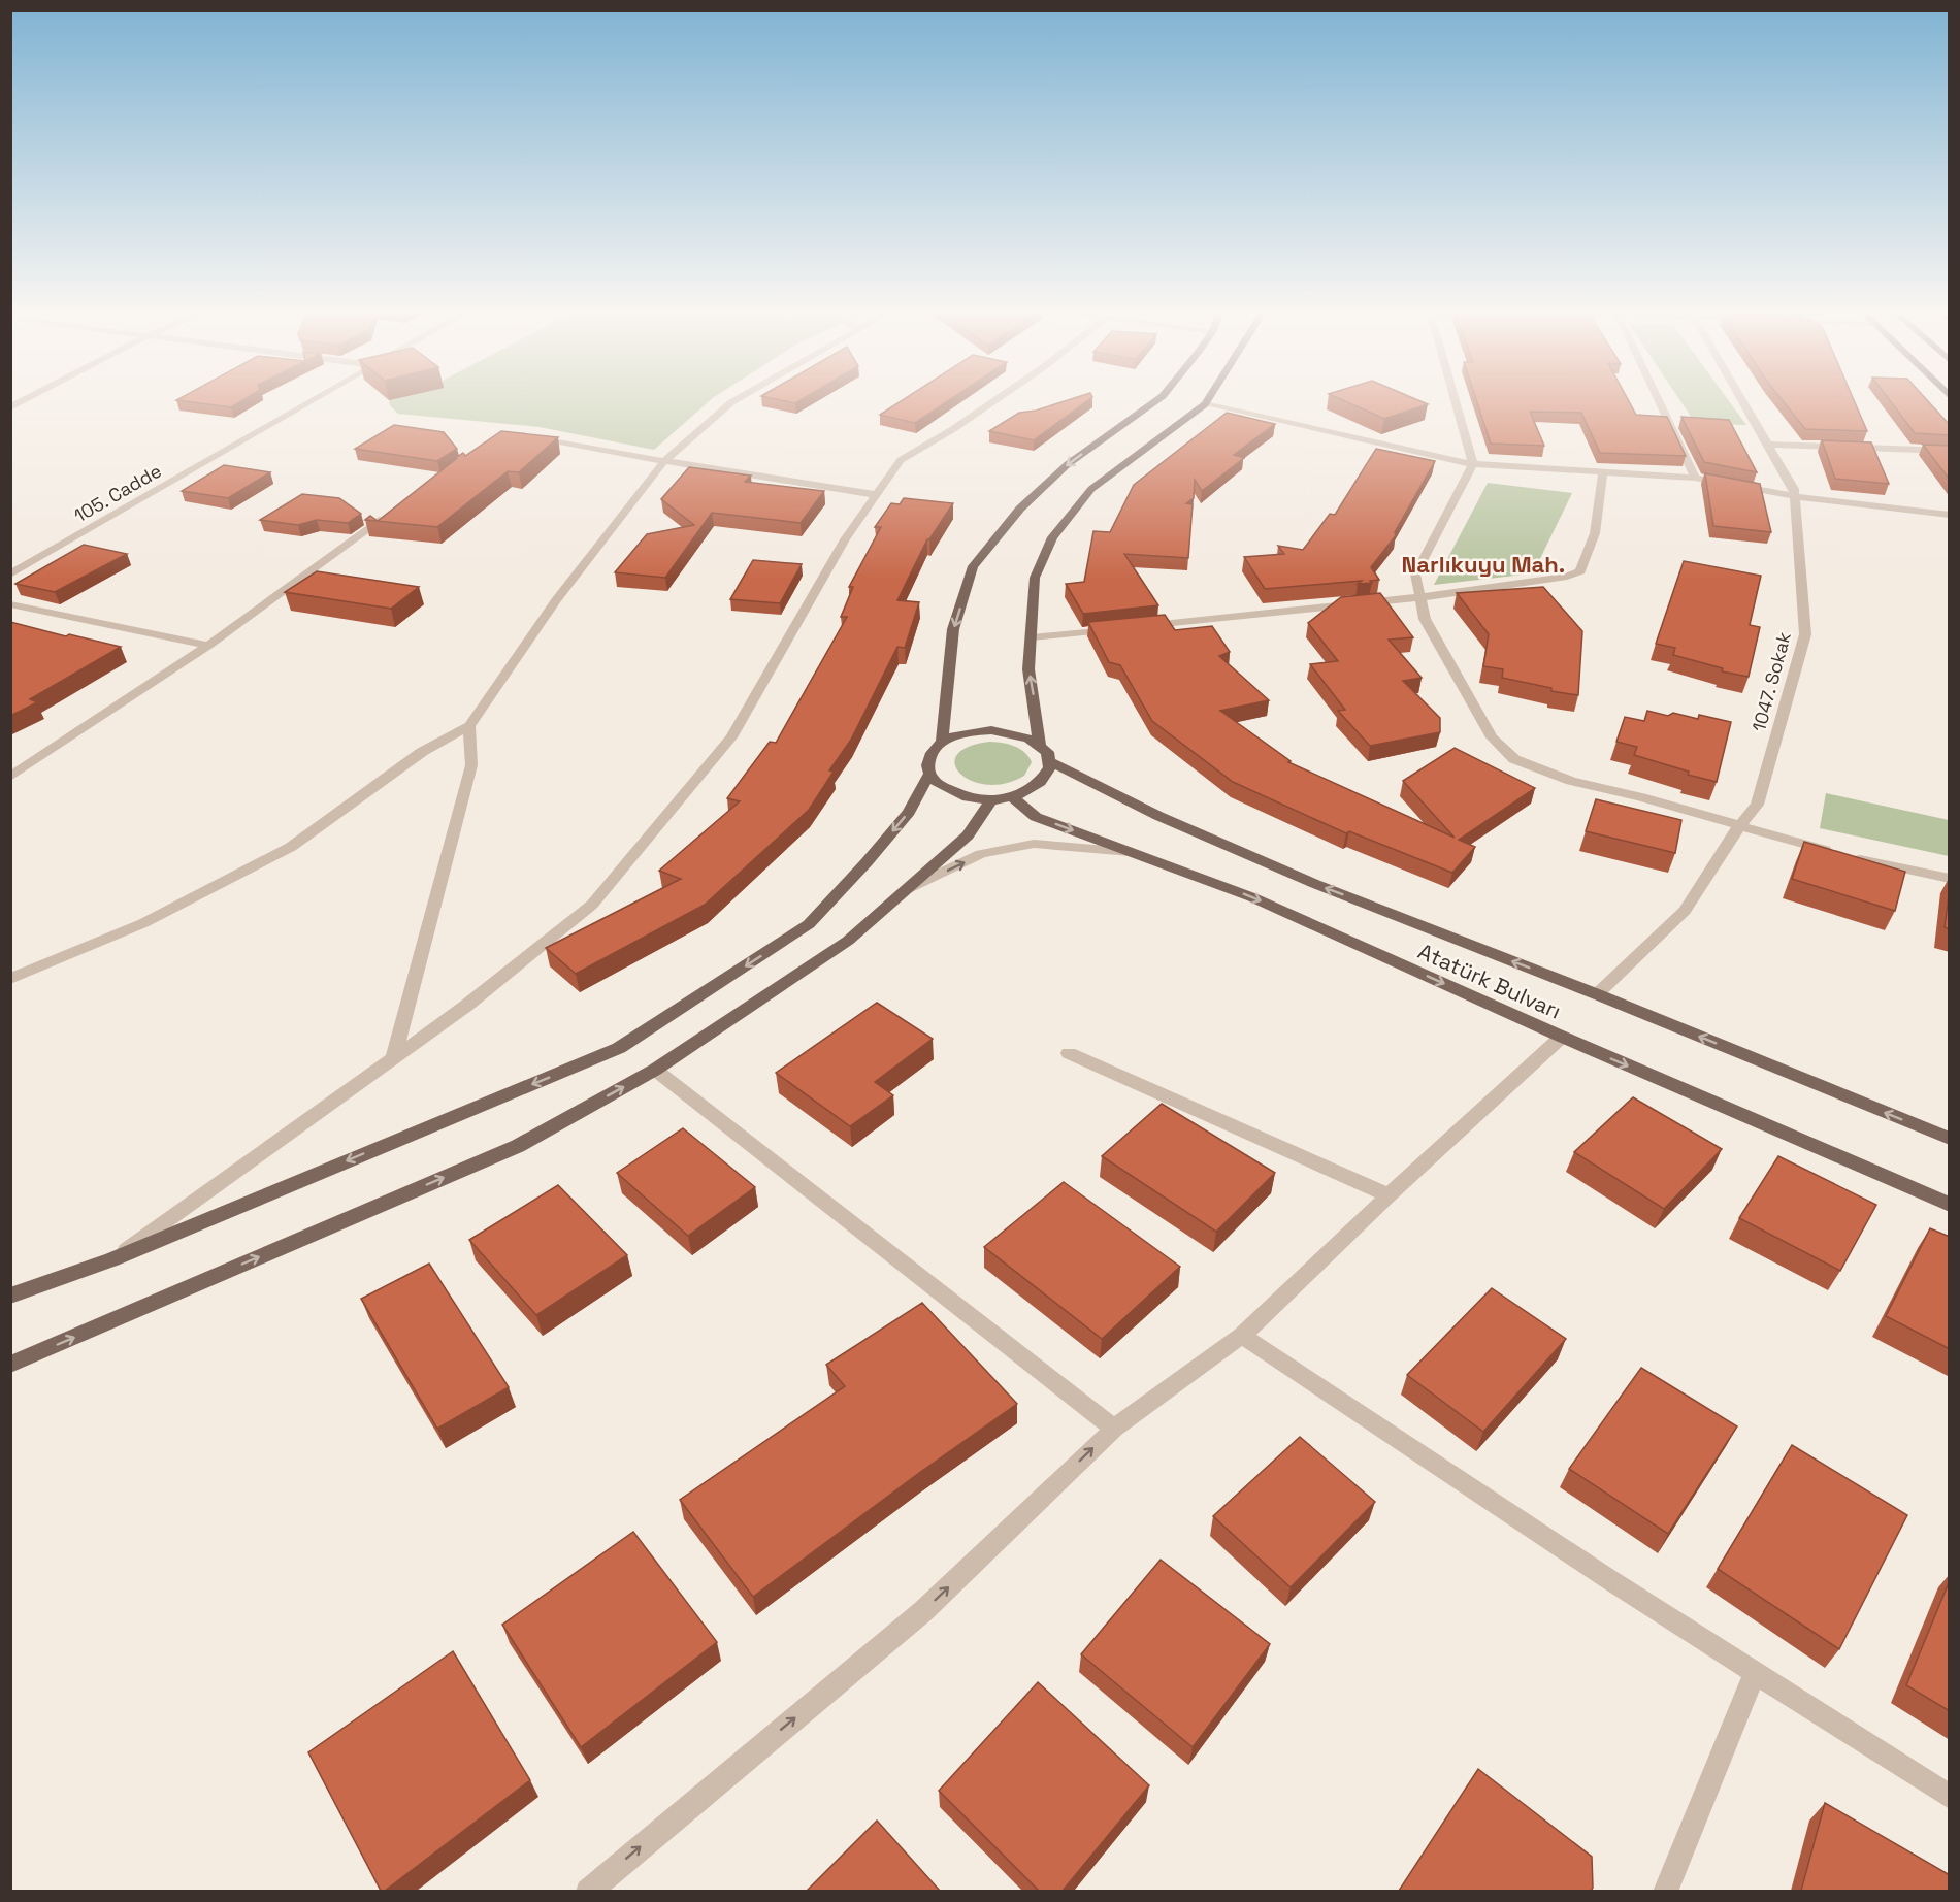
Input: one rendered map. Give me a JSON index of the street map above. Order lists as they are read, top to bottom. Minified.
{"streets":{"main road":["Atatürk Bulvarı"],"street":["105. Cadde","1047. Sokak"]},"crossings":[["1047. Sokak","Atatürk Bulvarı"]],"districts":["Narlıkuyu Mah."]}
